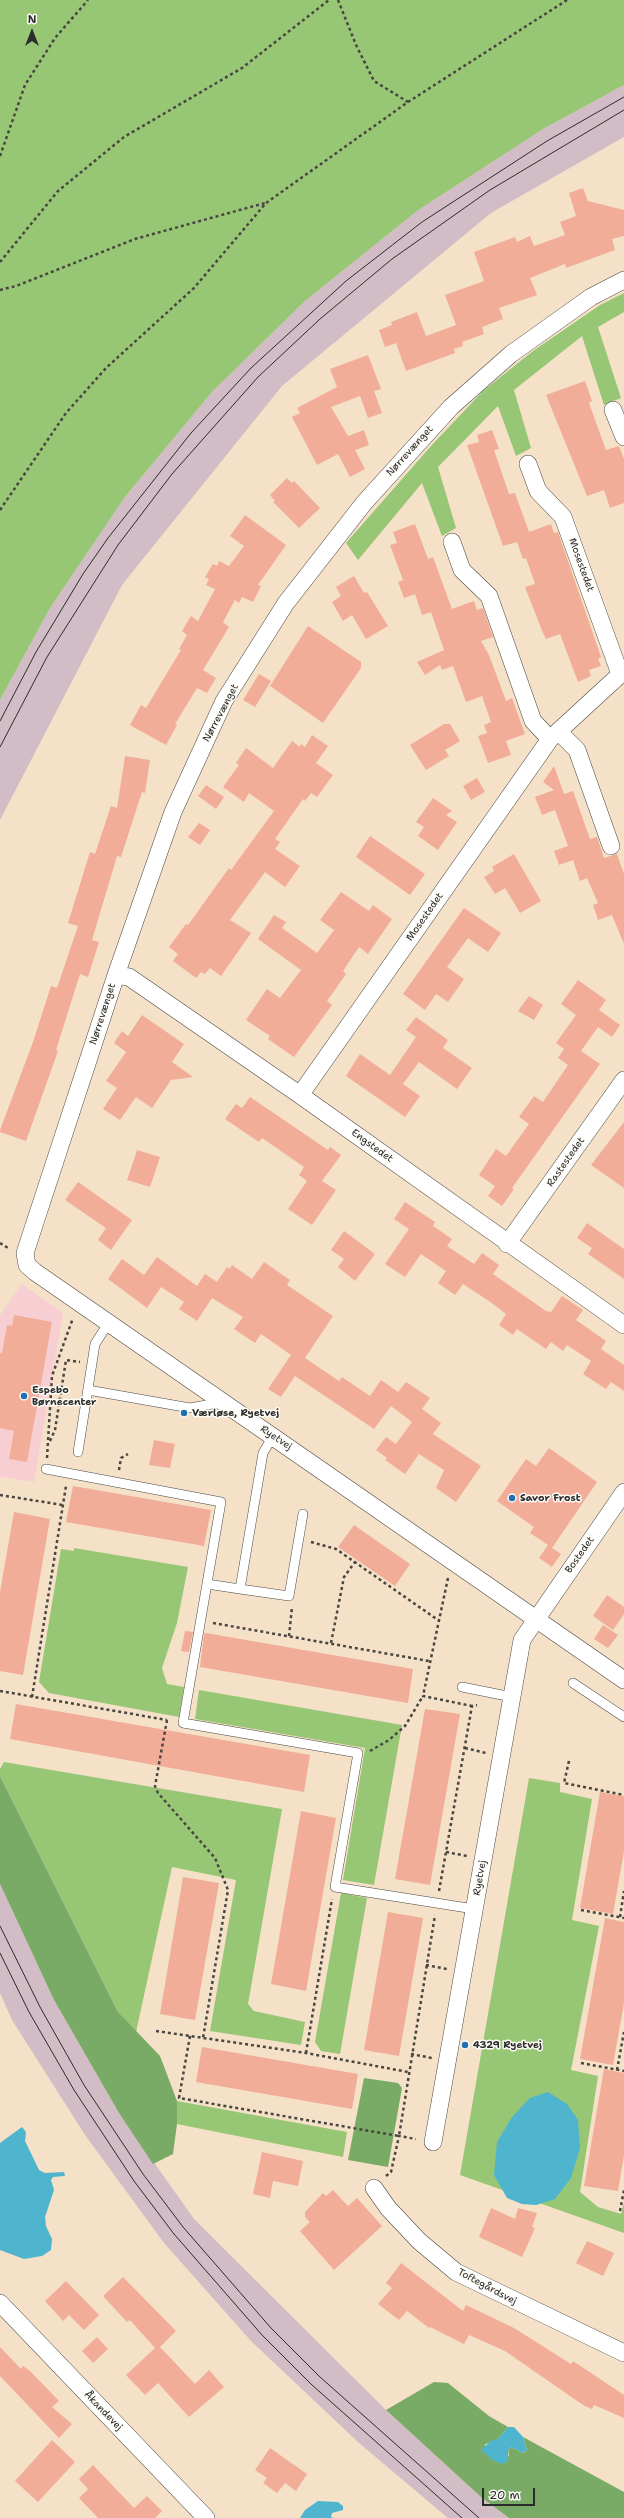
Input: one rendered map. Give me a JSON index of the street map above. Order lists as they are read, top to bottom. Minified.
{"streets":{"street":["Nørrevænget","Mosestedet","Engstedet","Rastestedet","Ryetvej","Bostedet","Toftegårdsvej","Åkandevej"]},"crossings":[["Nørrevænget","Engstedet"],["Nørrevænget","Ryetvej"],["Mosestedet","Engstedet"],["Engstedet","Rastestedet"],["Ryetvej","Bostedet"]],"places":["Espebo Børnecenter","Værløse, Ryetvej","Savor Frost","4329 Ryetvej"],"scale_bar":"20 m","north":"top"}
